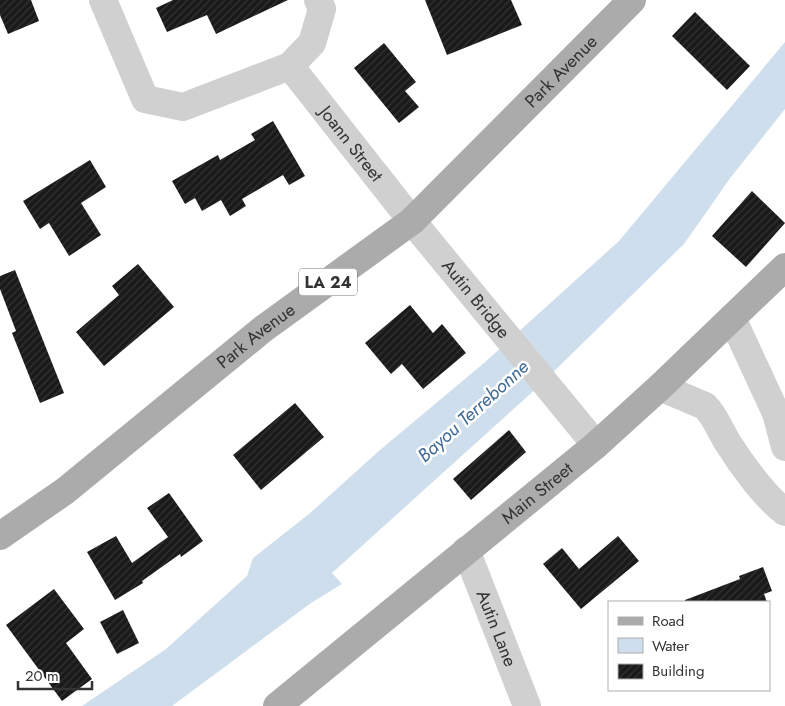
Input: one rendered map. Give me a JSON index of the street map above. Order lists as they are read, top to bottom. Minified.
{"streets":{"main road":["Park Avenue","LA 24","Main Street"],"street":["Joann Street","Autin Bridge","Autin Lane"]},"crossings":[["Park Avenue","Joann Street"],["Park Avenue","Autin Bridge"],["Joann Street","Autin Bridge"],["Autin Bridge","Main Street"],["Main Street","Autin Lane"]],"water":["Bayou Terrebonne"],"legend":["Road","Water","Building"],"scale_bar":"20 m"}
